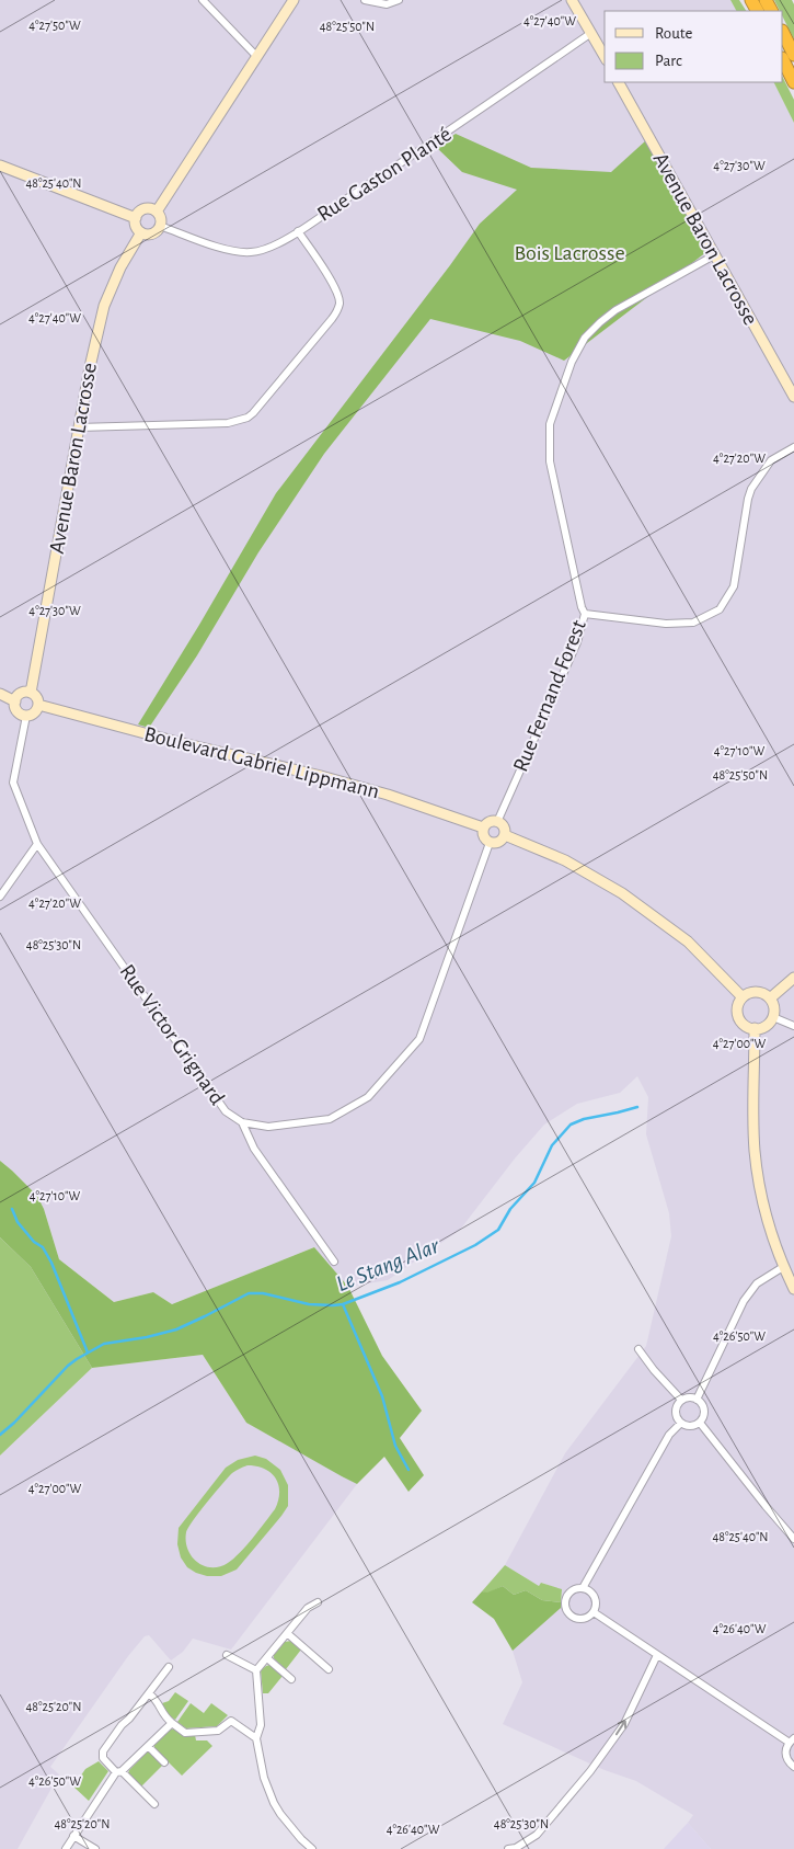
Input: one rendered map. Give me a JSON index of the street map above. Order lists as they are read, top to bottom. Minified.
{"streets":{"street":["Rue Gaston Planté","Avenue Baron Lacrosse","Rue Fernand Forest","Boulevard Gabriel Lippmann","Rue Victor Grignard"]},"crossings":[["Rue Gaston Planté","Avenue Baron Lacrosse"],["Avenue Baron Lacrosse","Rue Fernand Forest"],["Avenue Baron Lacrosse","Boulevard Gabriel Lippmann"],["Avenue Baron Lacrosse","Rue Victor Grignard"],["Rue Fernand Forest","Boulevard Gabriel Lippmann"],["Rue Fernand Forest","Rue Victor Grignard"],["Boulevard Gabriel Lippmann","Rue Victor Grignard"]],"water":["Le Stang Alar"],"parks":["Bois Lacrosse"],"legend":["Route","Parc"],"coordinates":["4°27'40\"W","4°27'50\"W","48°25'50\"N","4°27'30\"W","48°25'40\"N","4°27'20\"W","4°27'10\"W","48°25'30\"N","4°27'00\"W","4°26'50\"W","4°26'40\"W","48°25'20\"N"]}
